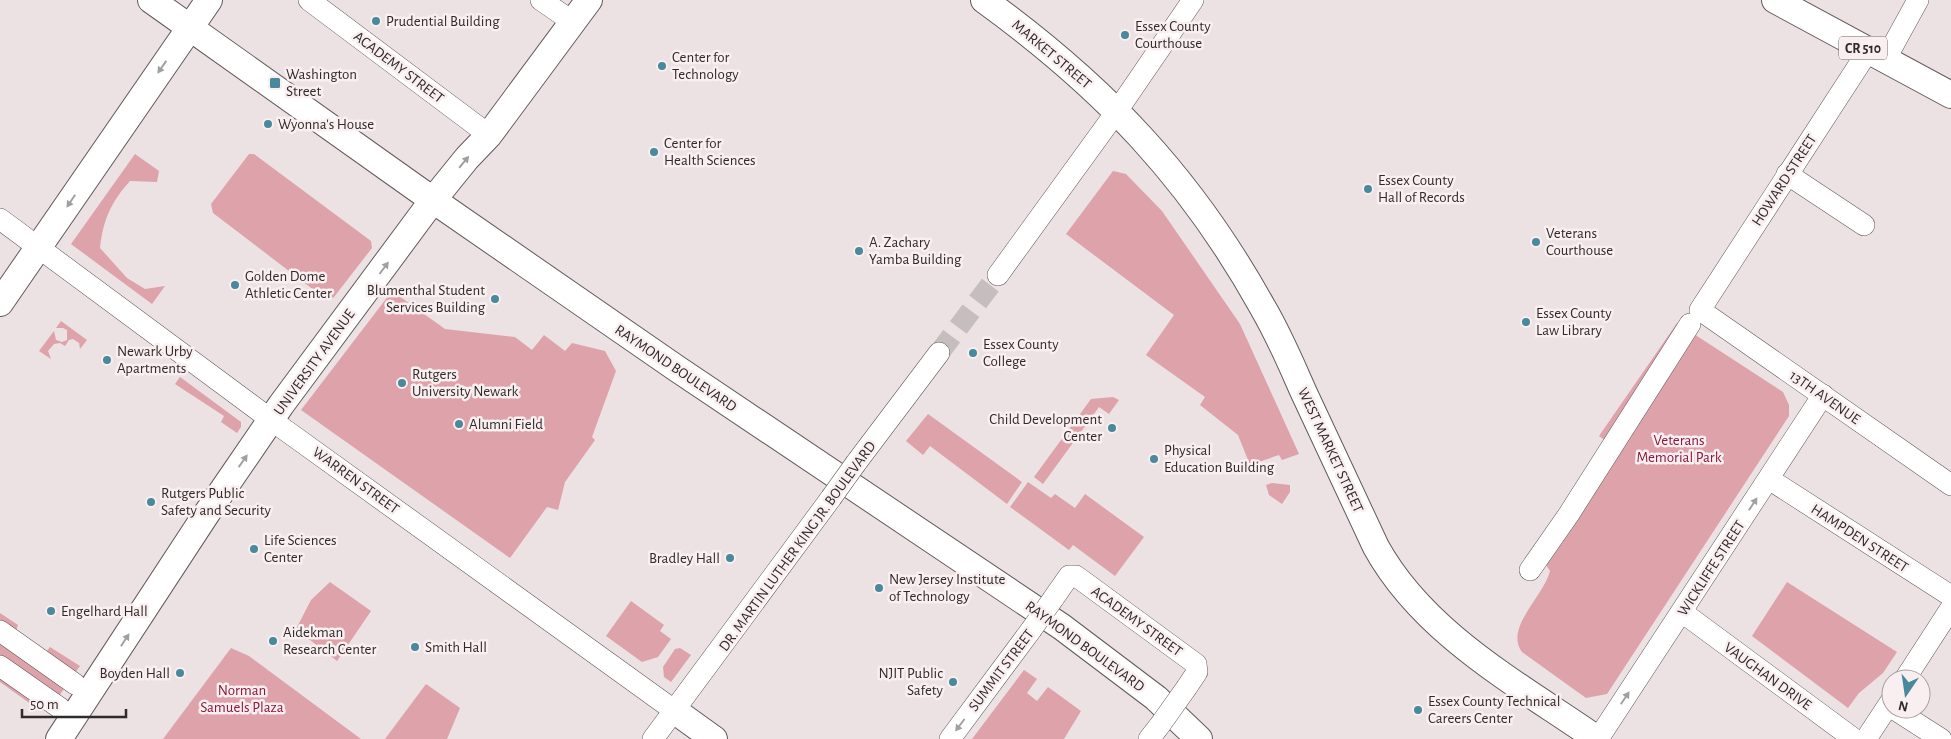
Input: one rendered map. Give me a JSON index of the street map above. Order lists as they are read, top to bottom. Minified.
{"streets":{"main road":["CR 510","MARKET STREET","UNIVERSITY AVENUE","RAYMOND BOULEVARD","WEST MARKET STREET","WARREN STREET"],"street":["ACADEMY STREET","HOWARD STREET","13TH AVENUE","HAMPDEN STREET","DR. MARTIN LUTHER KING JR. BOULEVARD","WICKLIFFE STREET","SUMMIT STREET","VAUGHAN DRIVE"]},"crossings":[["CR 510","HOWARD STREET"],["MARKET STREET","WEST MARKET STREET"],["ACADEMY STREET","UNIVERSITY AVENUE"],["ACADEMY STREET","SUMMIT STREET"],["HOWARD STREET","13TH AVENUE"],["UNIVERSITY AVENUE","RAYMOND BOULEVARD"],["UNIVERSITY AVENUE","WARREN STREET"],["13TH AVENUE","WICKLIFFE STREET"],["WEST MARKET STREET","WICKLIFFE STREET"],["WARREN STREET","DR. MARTIN LUTHER KING JR. BOULEVARD"],["HAMPDEN STREET","WICKLIFFE STREET"],["WICKLIFFE STREET","VAUGHAN DRIVE"]],"one_way":["UNIVERSITY AVENUE","WICKLIFFE STREET","SUMMIT STREET"],"parks":["Veterans Memorial Park","Norman Samuels Plaza"],"places":{"other":["Prudential Building","Essex County Courthouse","Center for Technology","Wyonna's House","Center for Health Sciences","Essex County Hall of Records","Veterans Courthouse","A. Zachary Yamba Building","Golden Dome Athletic Center","Blumenthal Student Services Building","Essex County Law Library","Essex County College","Newark Urby Apartments","Rutgers University Newark","Alumni Field","Child Development Center","Physical Education Building","Rutgers Public Safety and Security","Life Sciences Center","Bradley Hall","New Jersey Institute of Technology","Engelhard Hall","Aidekman Research Center","Smith Hall","Boyden Hall","NJIT Public Safety","Essex County Technical Careers Center"],"transit":["Washington Street"]},"scale_bar":"50 m","north":"bottom"}
